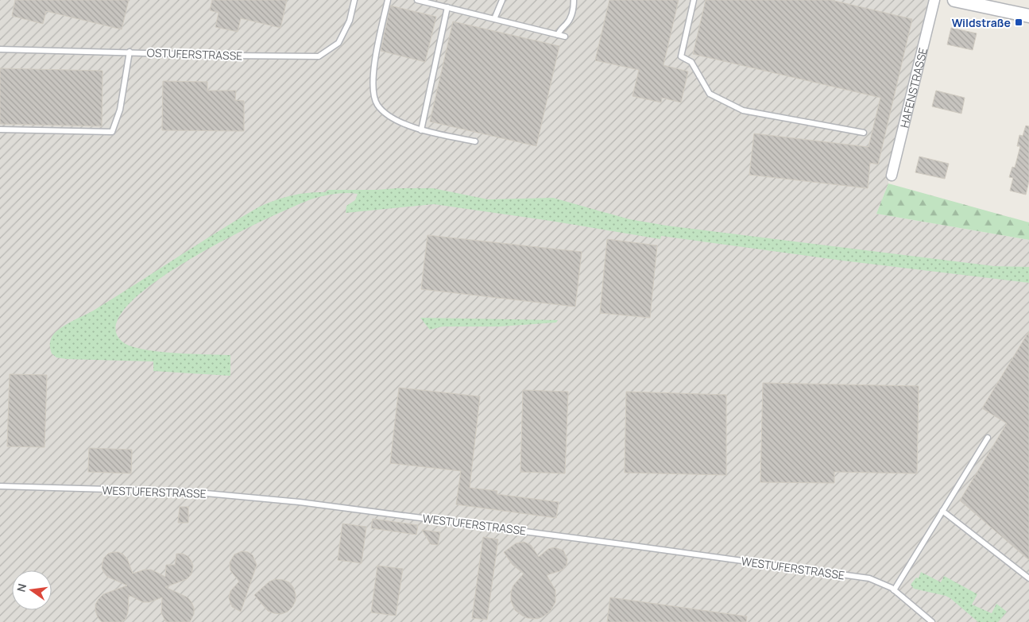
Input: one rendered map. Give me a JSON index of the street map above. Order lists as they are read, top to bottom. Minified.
{"streets":{"street":["HAFENSTRASSE"],"lane":["OSTUFERSTRASSE","WESTUFERSTRASSE"]},"places":{"transit":["Wildstraße"]},"north":"left"}
